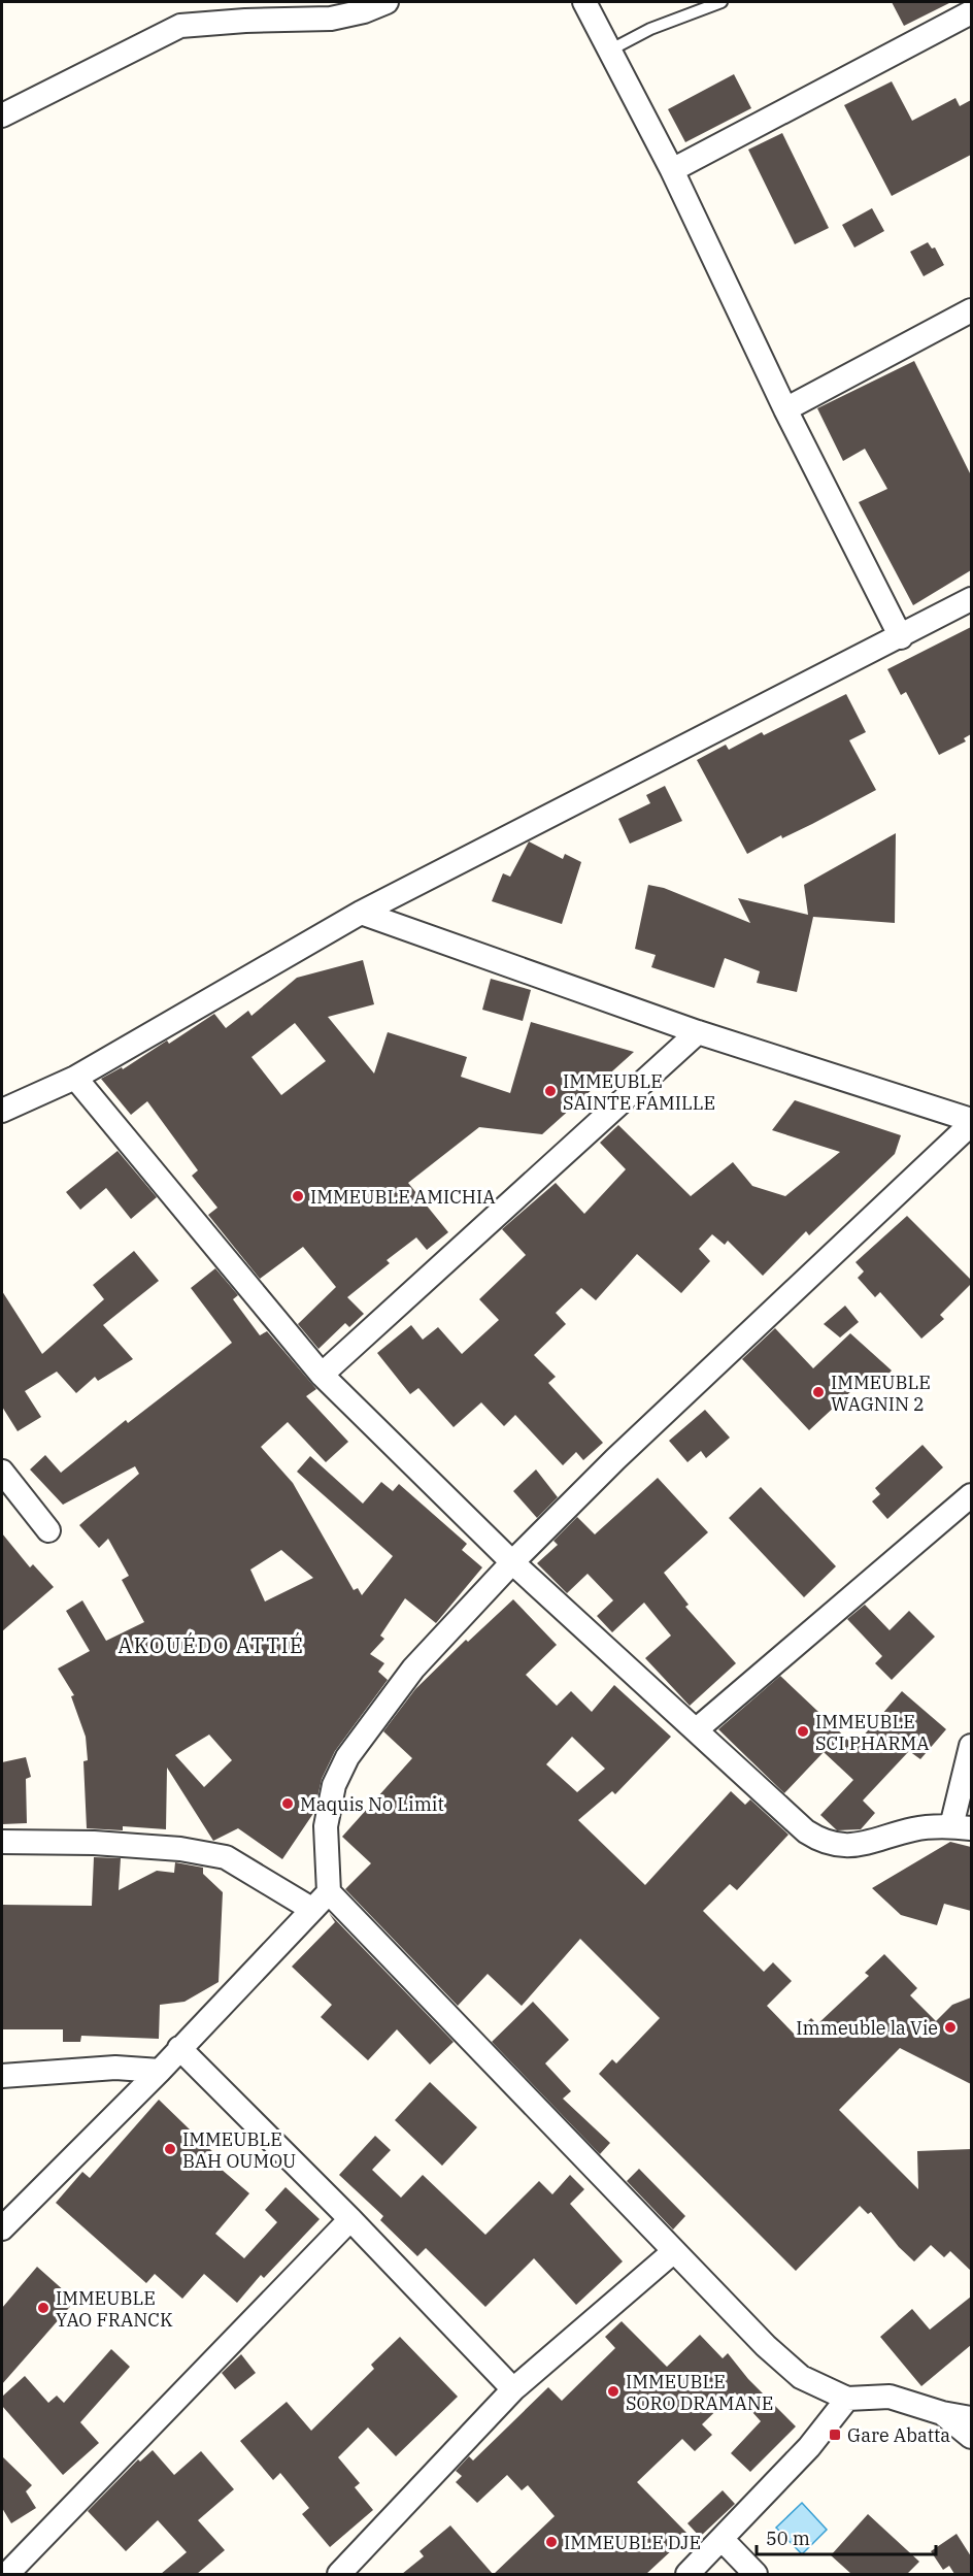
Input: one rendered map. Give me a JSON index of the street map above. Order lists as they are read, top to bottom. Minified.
{"districts":["AKOUÉDO ATTIÉ"],"places":{"other":["IMMEUBLE SAINTE FAMILLE","IMMEUBLE AMICHIA","IMMEUBLE WAGNIN 2","IMMEUBLE SCI PHARMA","Maquis No Limit","Immeuble la Vie","IMMEUBLE BAH OUMOU","IMMEUBLE YAO FRANCK","IMMEUBLE SORO DRAMANE","IMMEUBLE DJE"],"transit":["Gare Abatta"]},"scale_bar":"50 m"}
